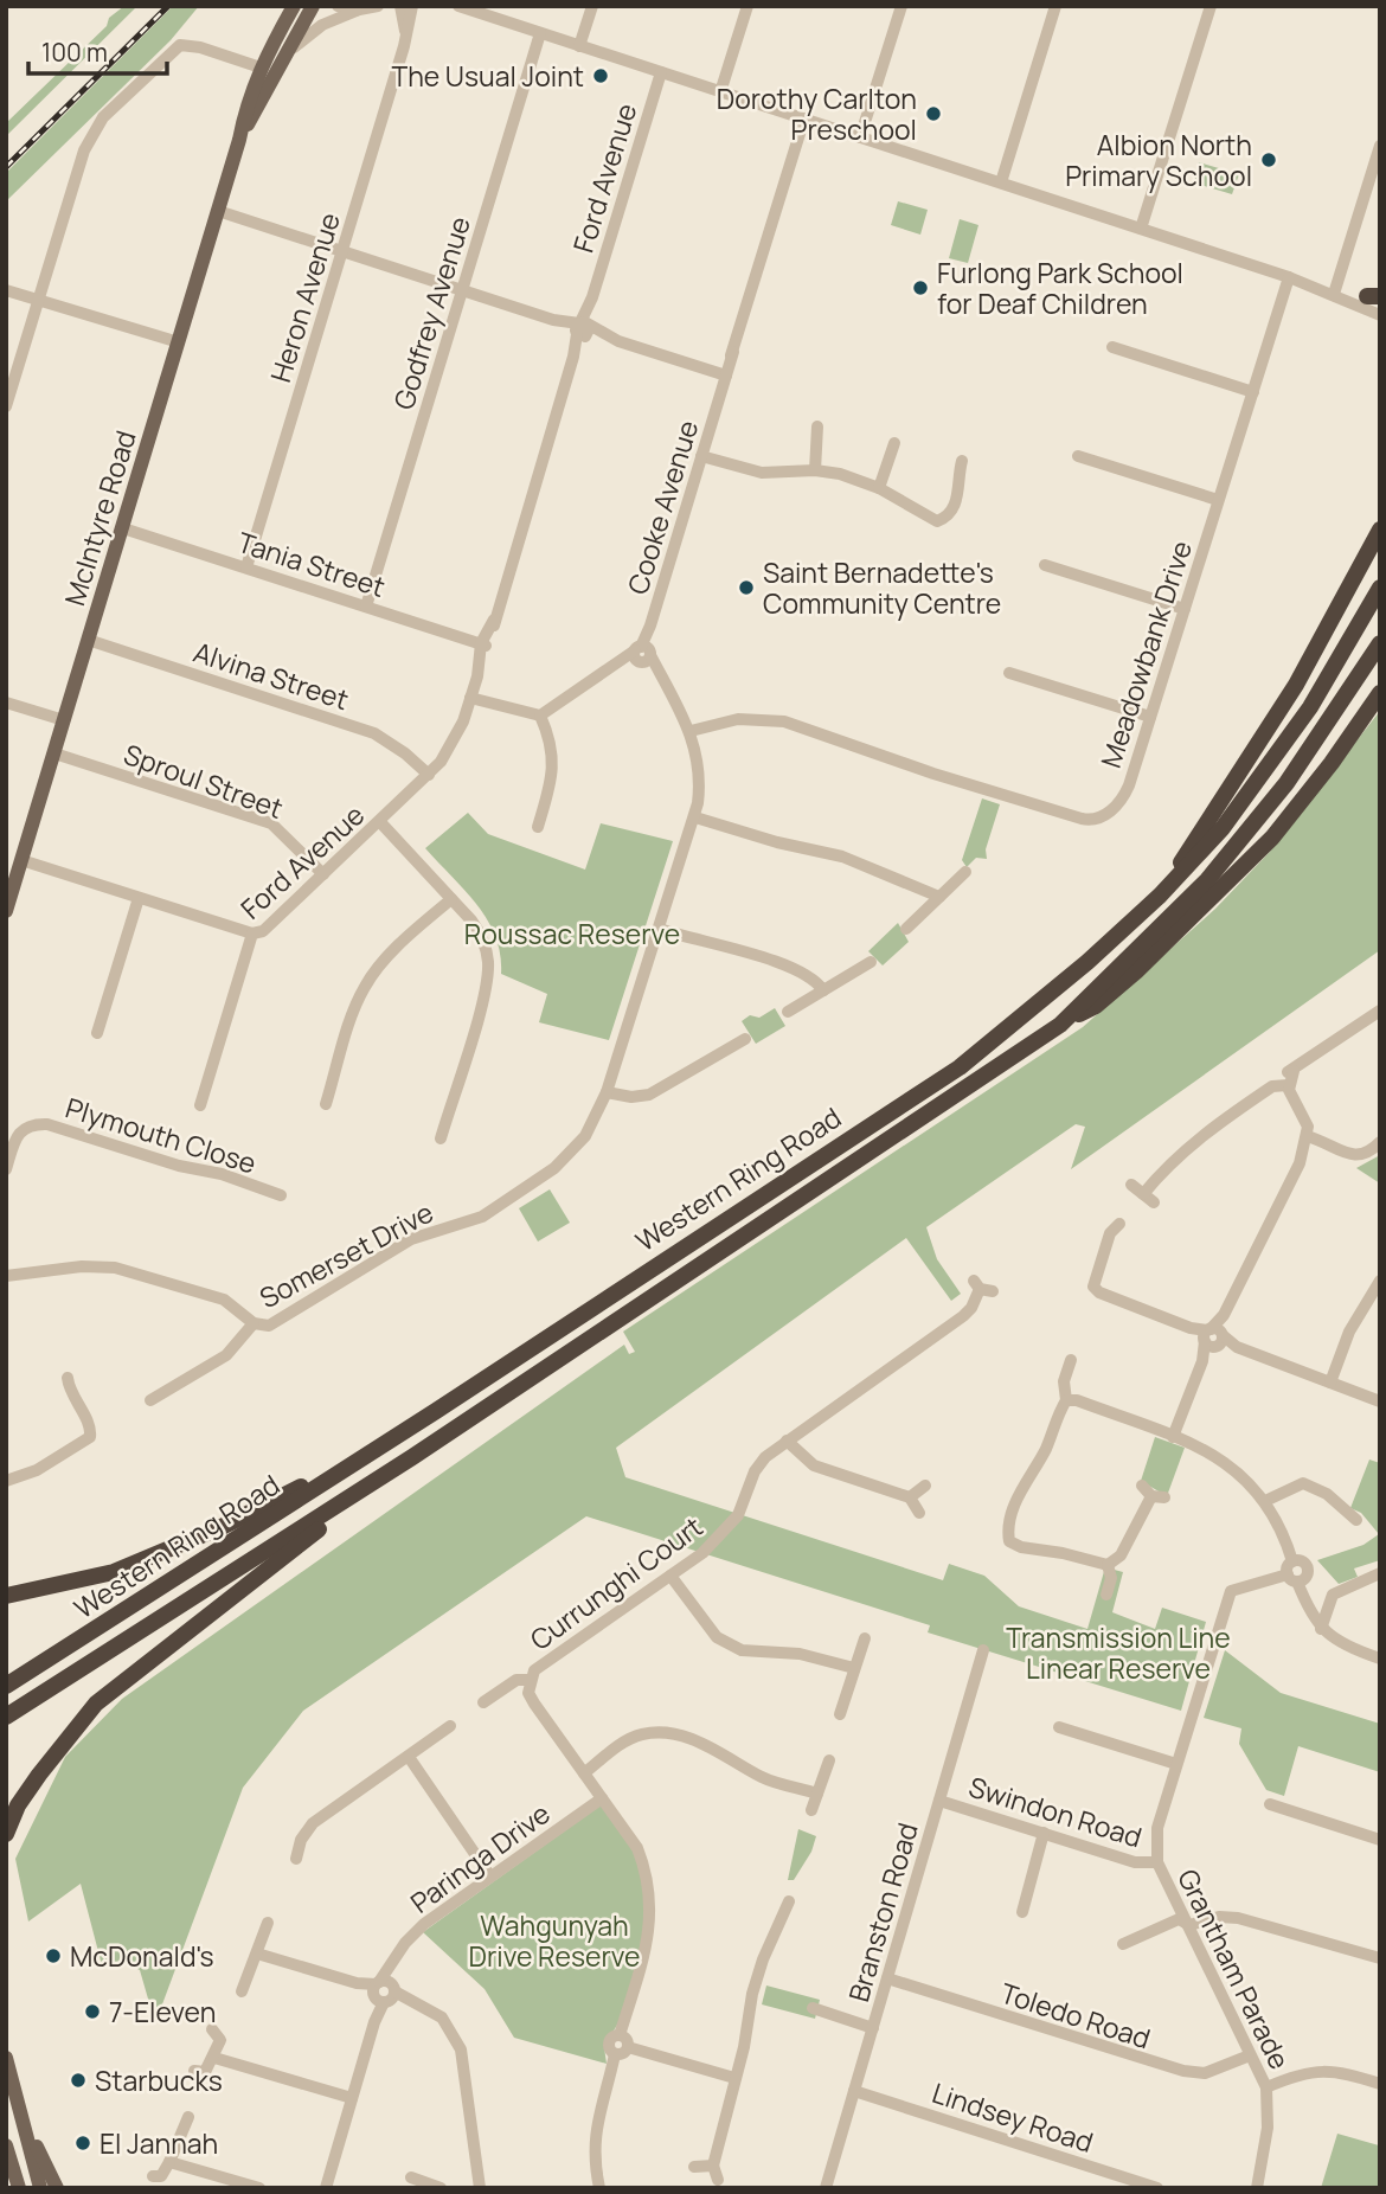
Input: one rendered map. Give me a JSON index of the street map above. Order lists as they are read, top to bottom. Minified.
{"streets":{"highway":["Western Ring Road"],"main road":["McIntyre Road"],"street":["Ford Avenue","Heron Avenue","Godfrey Avenue","Cooke Avenue","Tania Street","Meadowbank Drive","Alvina Street","Sproul Street","Plymouth Close","Somerset Drive","Currunghi Court","Swindon Road","Paringa Drive","Branston Road","Grantham Parade","Toledo Road","Lindsey Road"]},"crossings":[["Ford Avenue","Tania Street"],["Ford Avenue","Alvina Street"],["Ford Avenue","Sproul Street"],["Heron Avenue","Tania Street"],["Godfrey Avenue","Tania Street"],["Cooke Avenue","Somerset Drive"],["McIntyre Road","Tania Street"],["McIntyre Road","Alvina Street"],["McIntyre Road","Sproul Street"],["Meadowbank Drive","Somerset Drive"],["Swindon Road","Branston Road"],["Swindon Road","Grantham Parade"],["Branston Road","Toledo Road"],["Branston Road","Lindsey Road"],["Grantham Parade","Toledo Road"]],"parks":["Roussac Reserve","Transmission Line Linear Reserve","Wahgunyah Drive Reserve"],"places":["The Usual Joint","Dorothy Carlton Preschool","Albion North Primary School","Furlong Park School for Deaf Children","Saint Bernadette's Community Centre","McDonald's","7-Eleven","Starbucks","El Jannah"],"scale_bar":"100 m"}
